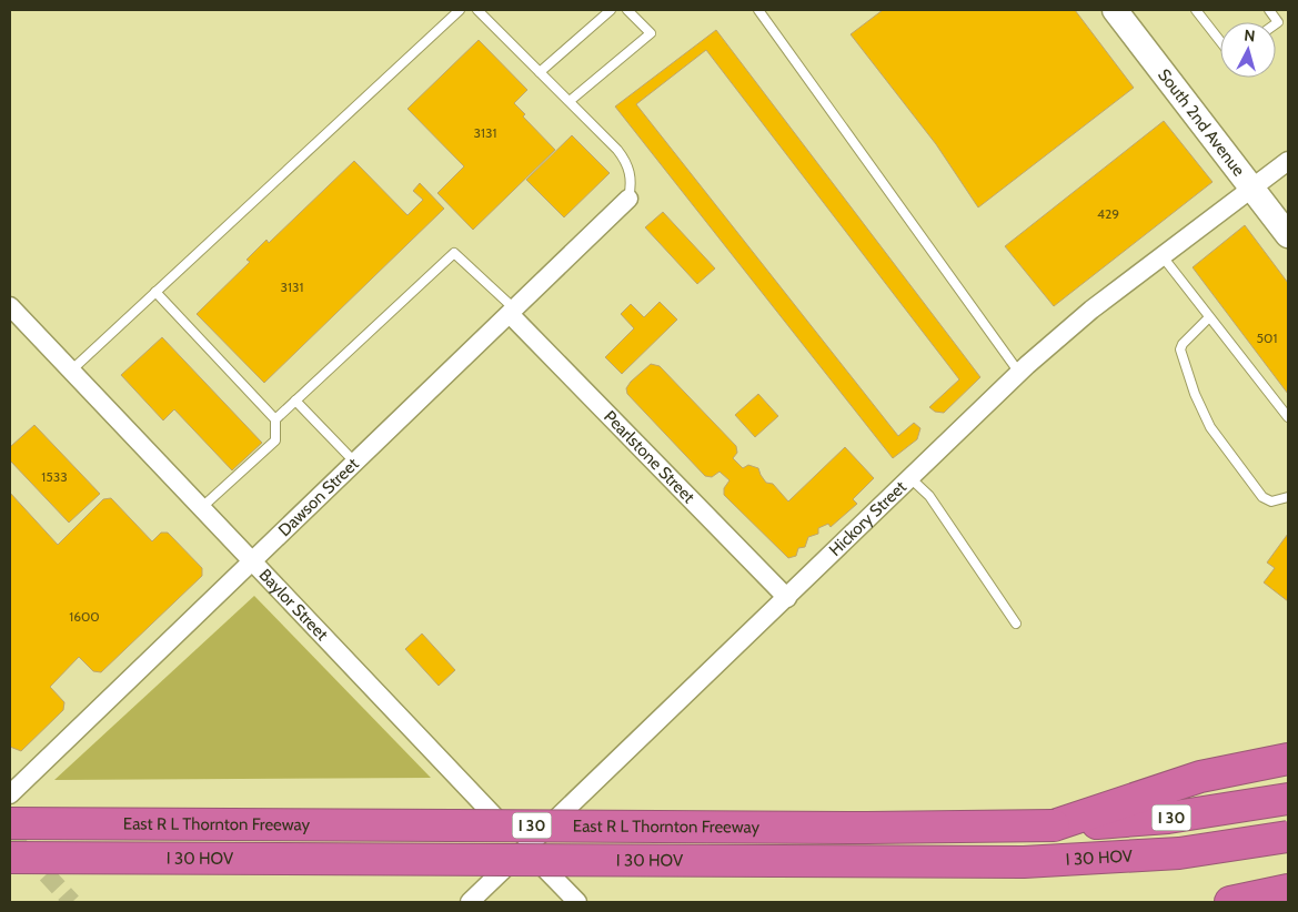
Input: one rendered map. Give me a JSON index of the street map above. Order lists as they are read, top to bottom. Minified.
{"streets":{"highway":["I 30","East R L Thornton Freeway","I 30 HOV"],"main road":["South 2nd Avenue"],"street":["Pearlstone Street","Dawson Street","Hickory Street","Baylor Street"]},"crossings":[["South 2nd Avenue","Hickory Street"],["Pearlstone Street","Dawson Street"],["Pearlstone Street","Hickory Street"],["Dawson Street","Baylor Street"],["Hickory Street","Baylor Street"]],"house_numbers":["3131","429","3131","501","1533","1600"],"north":"top"}
